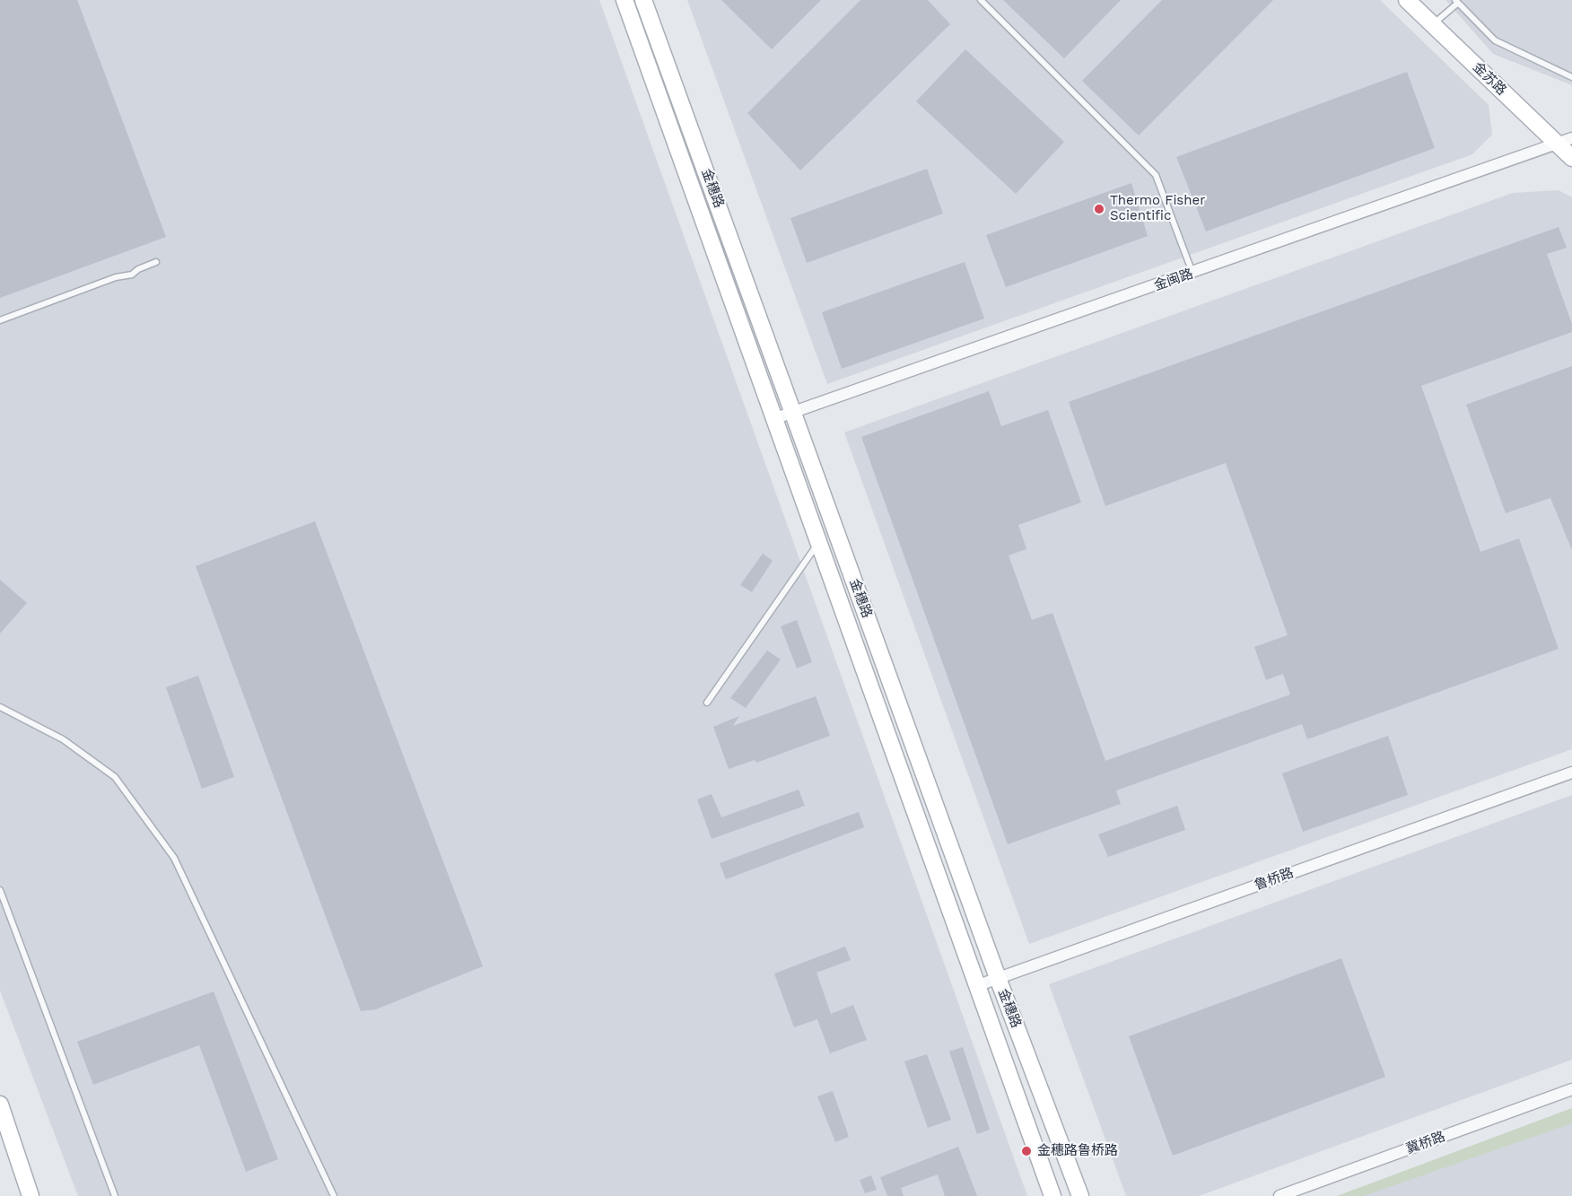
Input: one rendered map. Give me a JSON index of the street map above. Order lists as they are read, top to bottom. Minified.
{"streets":{"street":["金苏路","金穗路","金闽路","鲁桥路","冀桥路"]},"crossings":[["金苏路","金闽路"],["金穗路","金闽路"],["金穗路","鲁桥路"]],"places":["Thermo Fisher Scientific","金穗路鲁桥路"]}
